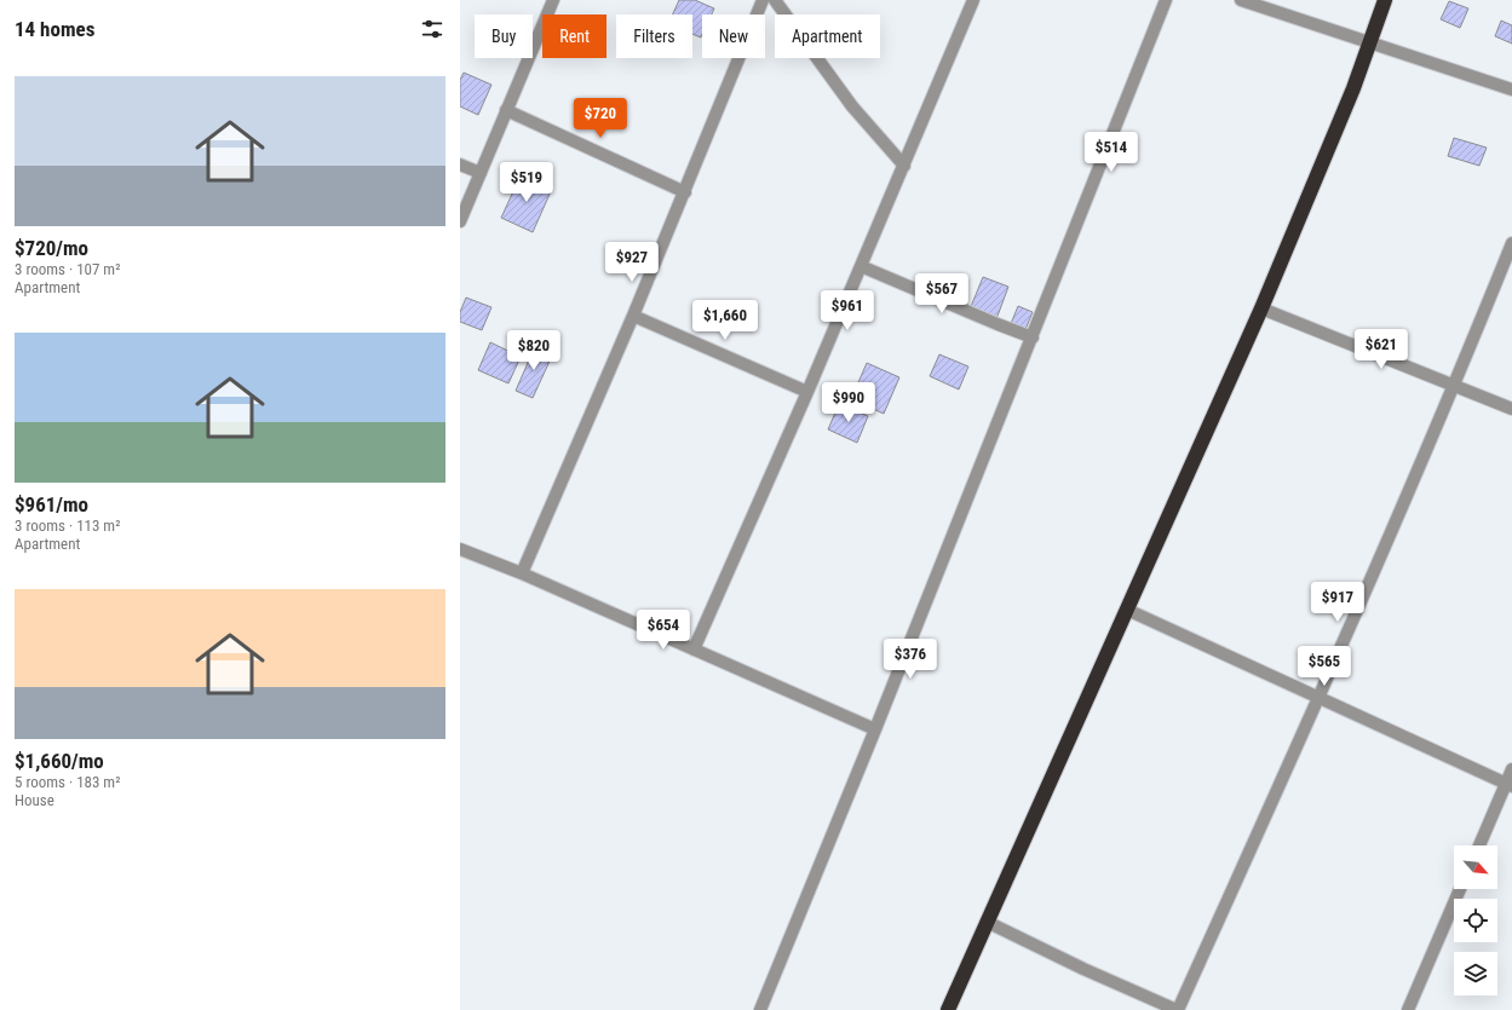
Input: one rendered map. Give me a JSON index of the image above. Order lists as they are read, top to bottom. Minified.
{"north":"bottom right","page":{"heading":"14 homes","chip":["Buy","Rent","Filters","New","Apartment"],"list":[{"name":"$720/mo","note":"3 rooms · 107 m² · Apartment"},{"name":"$961/mo","note":"3 rooms · 113 m² · Apartment"},{"name":"$1,660/mo","note":"5 rooms · 183 m² · House"}],"price":["$720","$514","$519","$927","$567","$961","$1,660","$621","$820","$990","$917","$654","$376","$565"]}}
